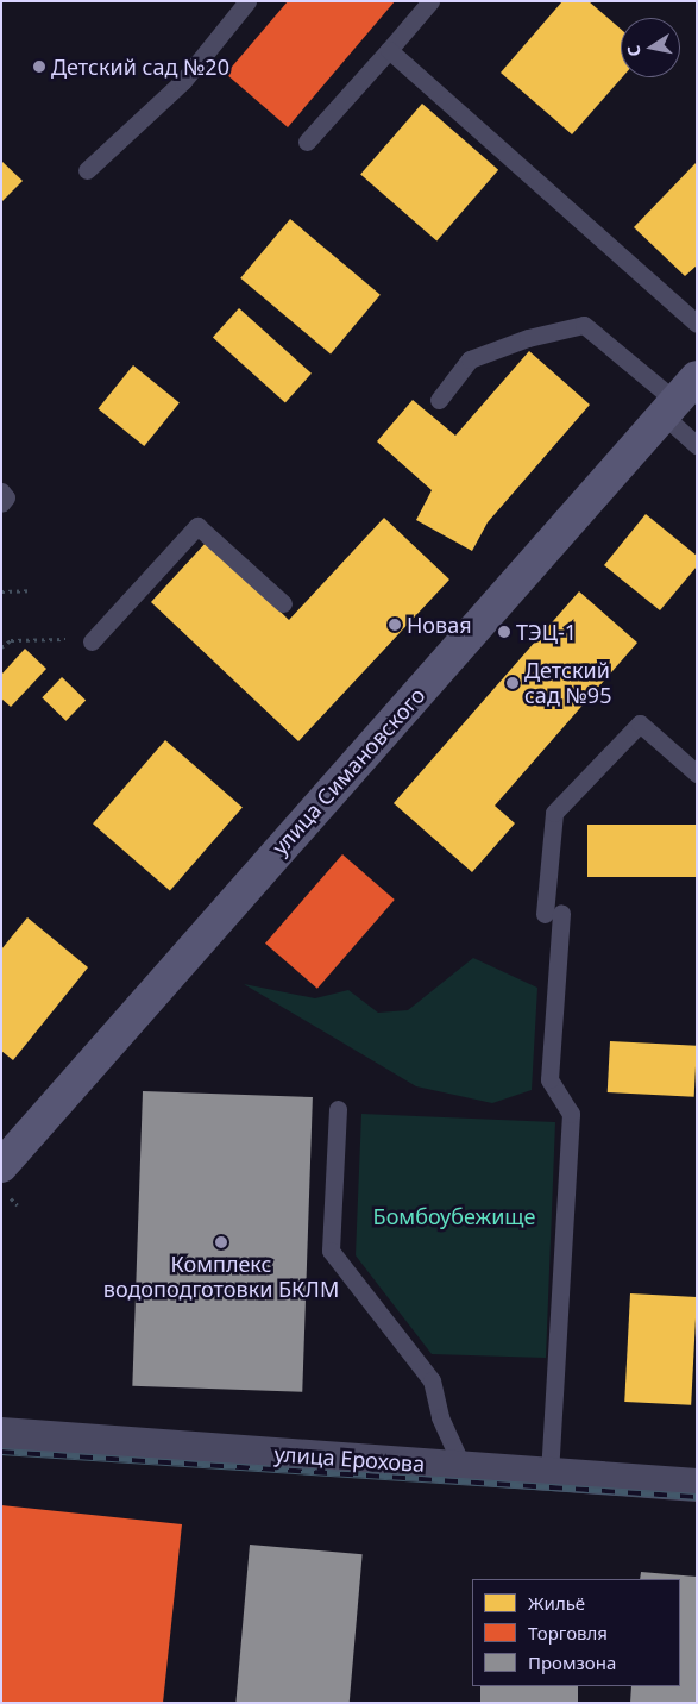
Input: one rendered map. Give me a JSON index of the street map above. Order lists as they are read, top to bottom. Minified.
{"streets":{"street":["улица Симановского","улица Ерохова"]},"parks":["Бомбоубежище"],"places":["Детский сад №20","Новая","ТЭЦ-1","Детский сад №95","Комплекс водоподготовки БКЛМ"],"legend":["Жильё","Торговля","Промзона"],"north":"left"}
